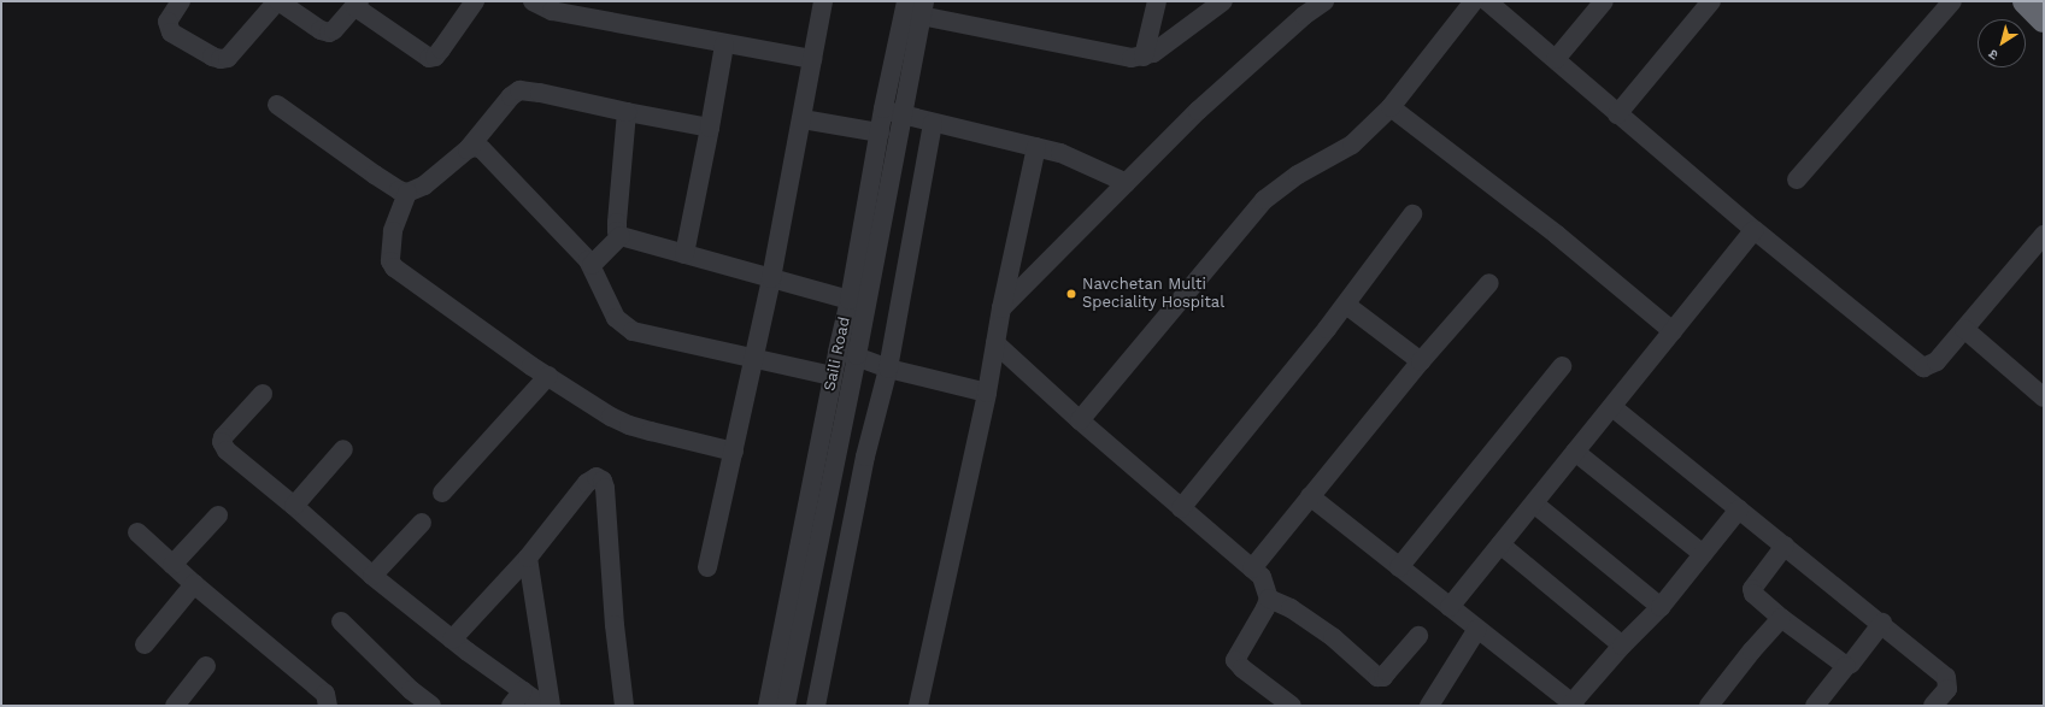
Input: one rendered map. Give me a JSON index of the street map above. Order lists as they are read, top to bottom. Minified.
{"streets":{"street":["Saili Road"]},"places":["Navchetan Multi Speciality Hospital"],"north":"bottom left"}
